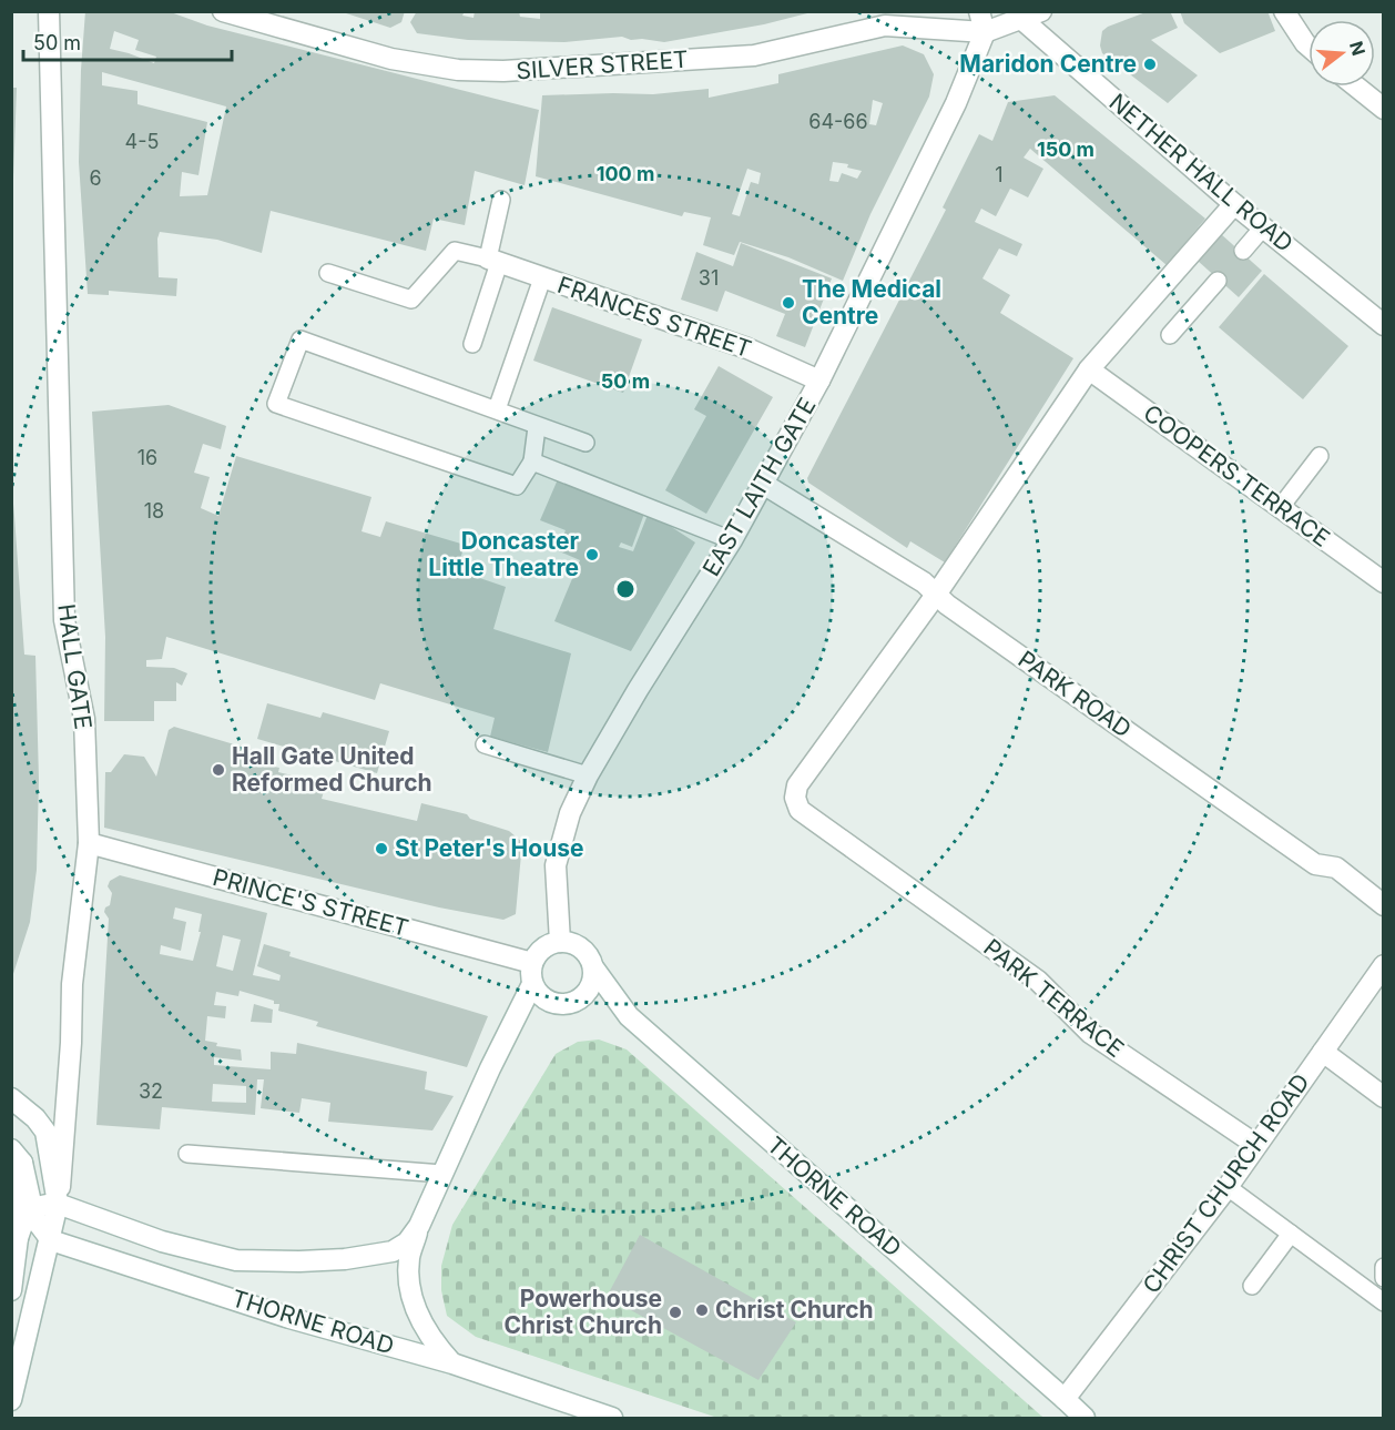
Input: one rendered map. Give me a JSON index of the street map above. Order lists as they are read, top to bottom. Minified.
{"streets":{"street":["SILVER STREET","NETHER HALL ROAD","FRANCES STREET","COOPERS TERRACE","EAST LAITH GATE","HALL GATE","PARK ROAD","PRINCE'S STREET","PARK TERRACE","CHRIST CHURCH ROAD","THORNE ROAD"]},"crossings":[["SILVER STREET","EAST LAITH GATE"],["FRANCES STREET","EAST LAITH GATE"],["EAST LAITH GATE","PARK ROAD"],["EAST LAITH GATE","PRINCE'S STREET"],["EAST LAITH GATE","THORNE ROAD"],["HALL GATE","PRINCE'S STREET"],["HALL GATE","THORNE ROAD"],["PARK ROAD","PARK TERRACE"],["PRINCE'S STREET","THORNE ROAD"],["PARK TERRACE","CHRIST CHURCH ROAD"],["CHRIST CHURCH ROAD","THORNE ROAD"]],"places":["Maridon Centre","The Medical Centre","Doncaster Little Theatre","Hall Gate United Reformed Church","St Peter's House","Christ Church","Powerhouse Christ Church"],"house_numbers":["64-66","4-5","1","6","31","16","18","32"],"scale_bar":"50 m","north":"right","rings":["150 m","100 m","50 m"]}
